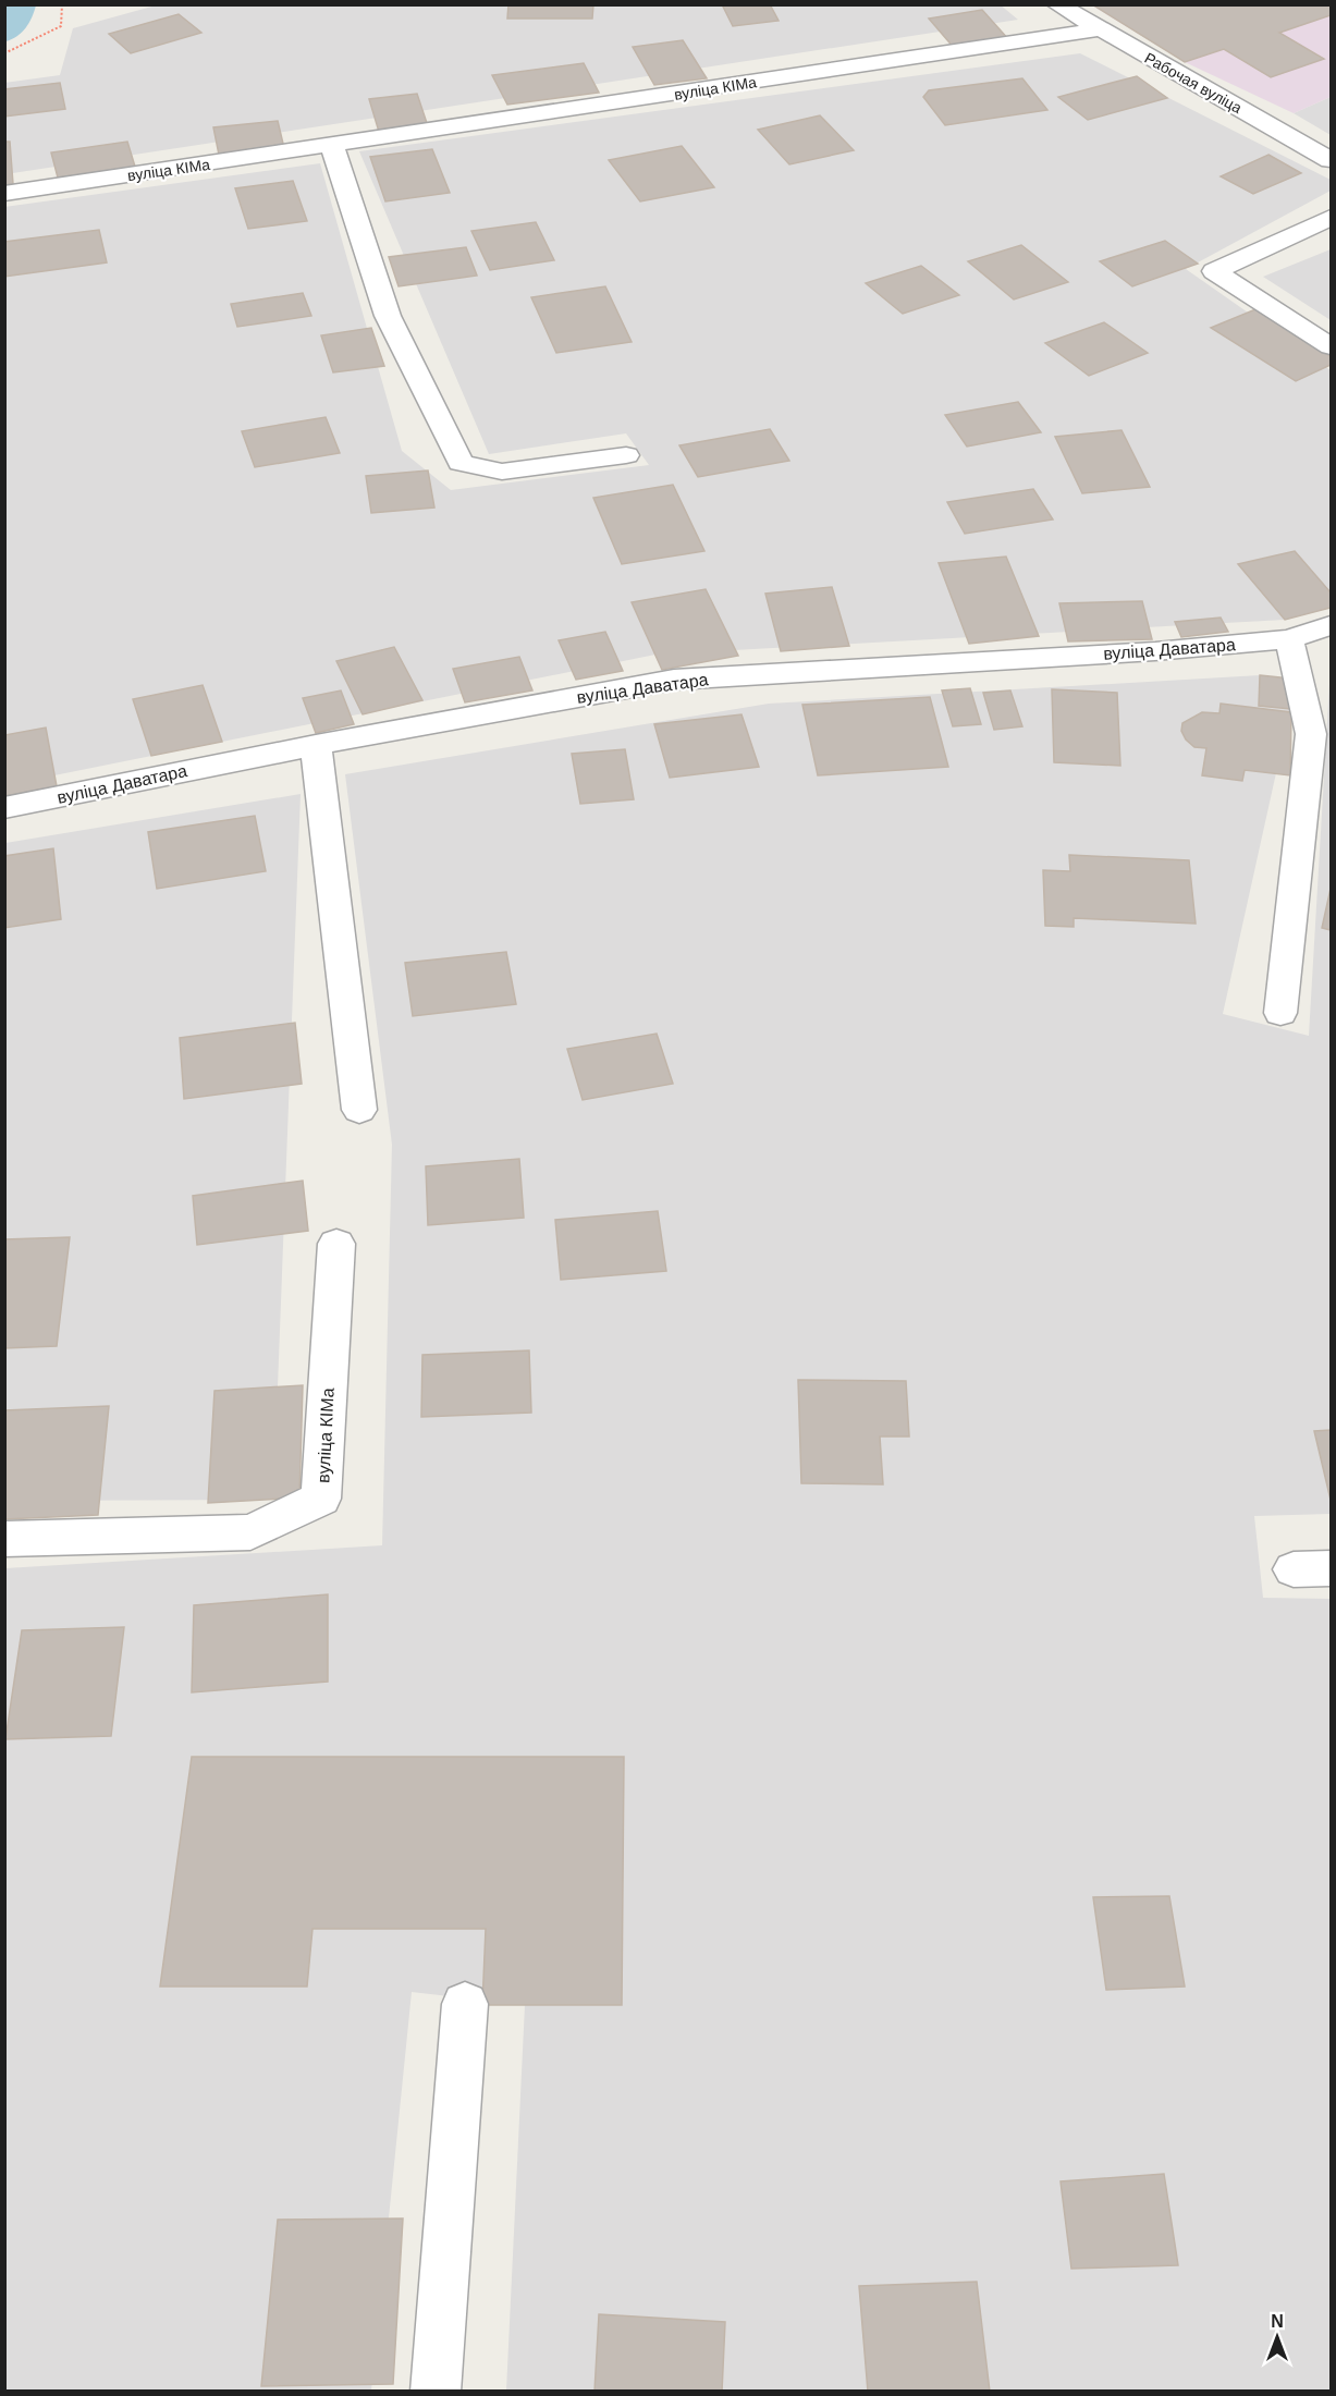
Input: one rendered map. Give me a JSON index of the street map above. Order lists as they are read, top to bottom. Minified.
{"streets":{"street":["Рабочая вуліца","вуліца КІМа","вуліца Даватара"]},"crossings":[["Рабочая вуліца","вуліца КІМа"]],"north":"top"}
